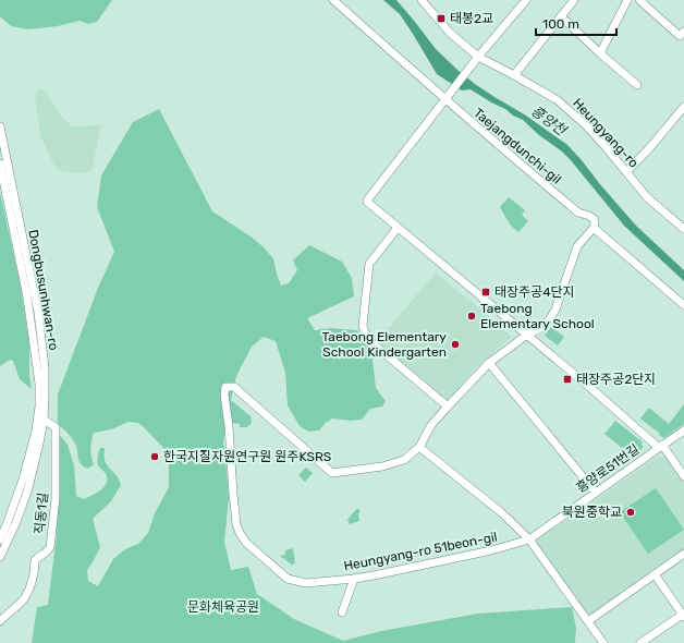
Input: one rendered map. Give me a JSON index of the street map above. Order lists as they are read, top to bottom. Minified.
{"streets":{"street":["Heungyang-ro","Taejangdunchi-gil","Dongbusunhwan-ro","흥양로51번길","직동1길","Heungyang-ro 51beon-gil"]},"crossings":[["Taejangdunchi-gil","Heungyang-ro 51beon-gil"],["Dongbusunhwan-ro","직동1길"],["흥양로51번길","Heungyang-ro 51beon-gil"]],"water":["흥양천"],"parks":["문화체육공원"],"places":{"transit":["태봉2교","태장주공4단지","태장주공2단지"],"other":["Taebong Elementary School","Taebong Elementary School Kindergarten","한국지질자원연구원 원주KSRS","북원중학교"]},"scale_bar":"100 m"}
